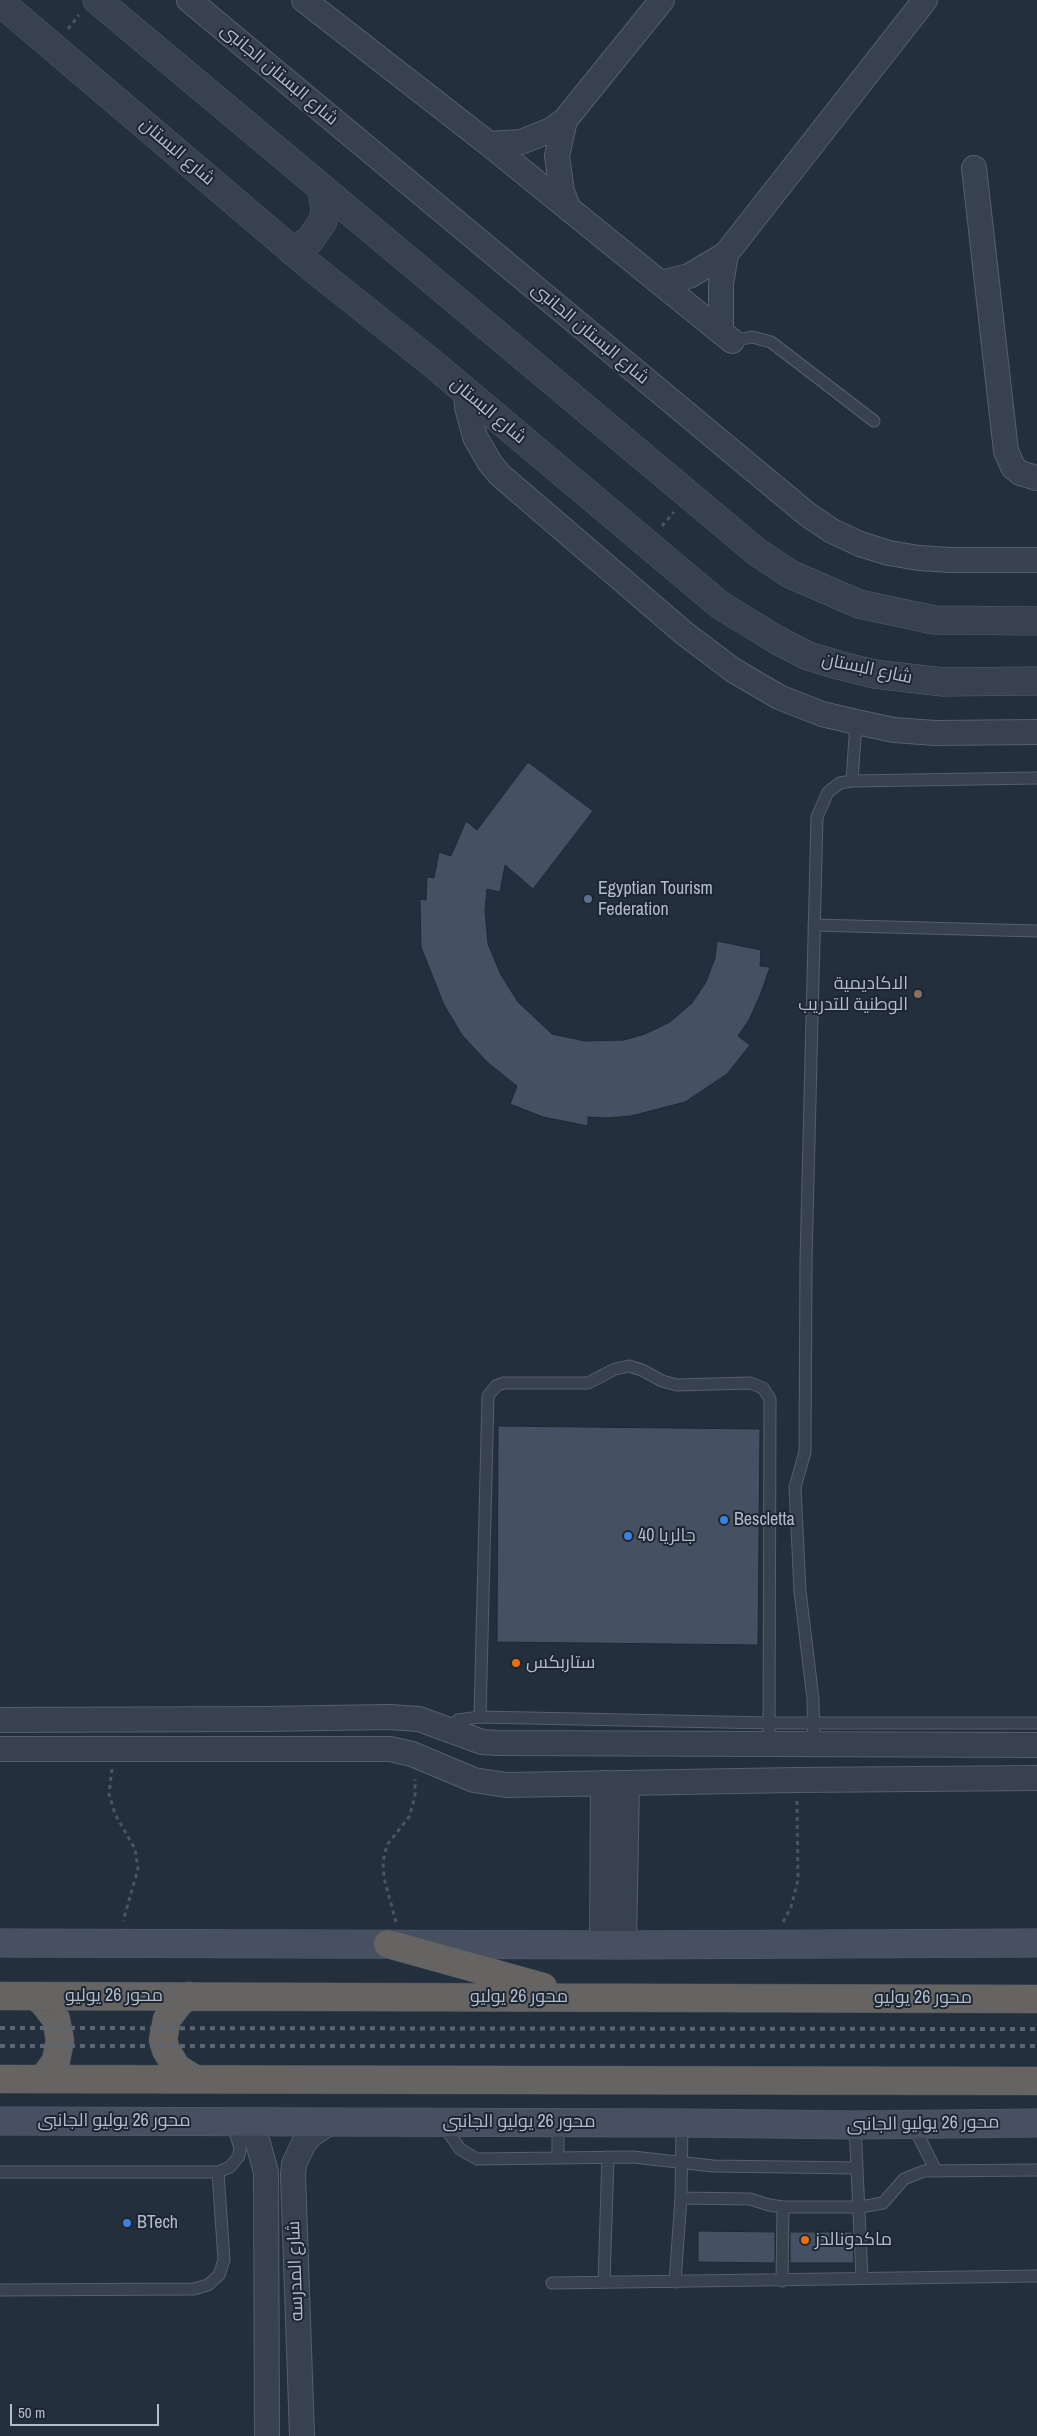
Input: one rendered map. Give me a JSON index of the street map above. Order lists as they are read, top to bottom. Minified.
{"streets":{"highway":["محور 26 يوليو"],"main road":["محور 26 يوليو الجانبى"],"street":["شارع البستان الجانبى","شارع البستان","شارع المدرسه"]},"crossings":[["محور 26 يوليو الجانبى","شارع المدرسه"]],"places":["Egyptian Tourism Federation","الاكاديمية الوطنية للتدريب","Bescletta","جالريا 40","ستاربكس","BTech","ماكدونالدز"],"scale_bar":"50 m"}
